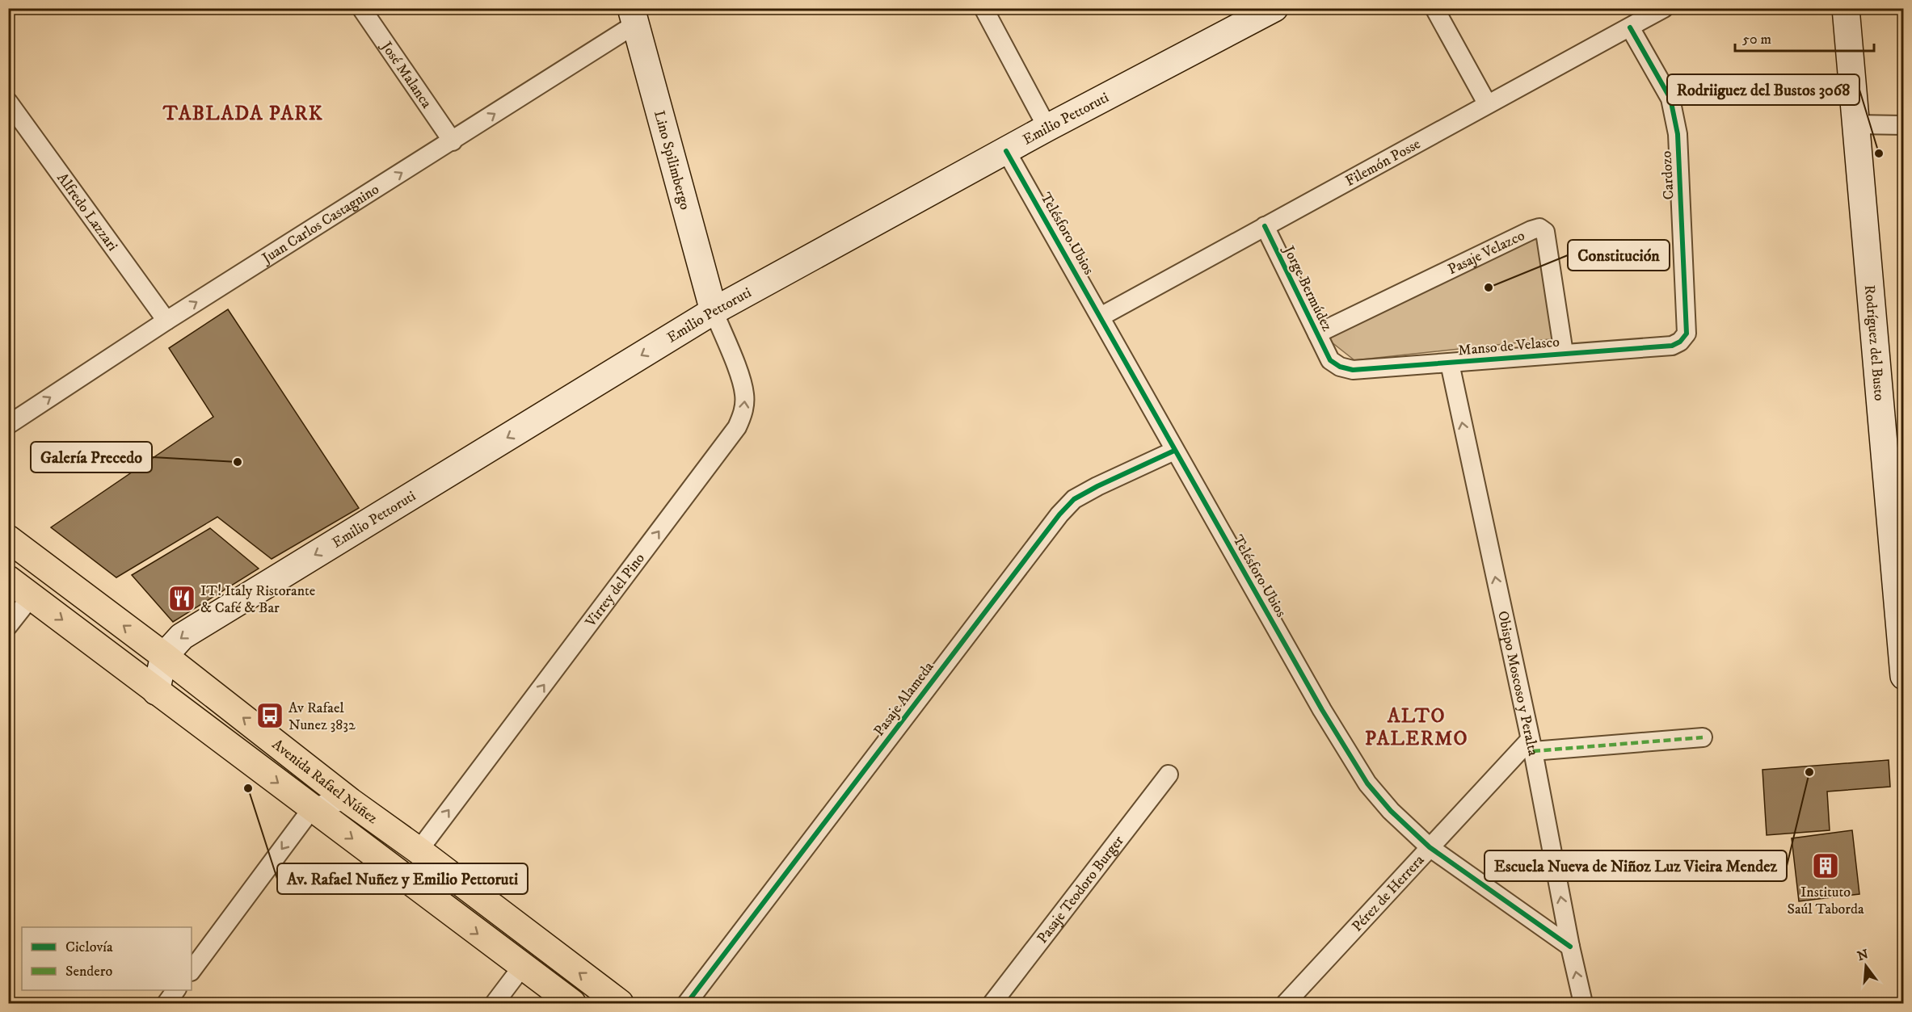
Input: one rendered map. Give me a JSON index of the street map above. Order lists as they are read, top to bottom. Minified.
{"streets":{"main road":["Emilio Pettoruti","Lino Spilimbergo","Rodríguez del Busto","Avenida Rafael Núñez"],"street":["José Malanca","Filemón Posse","Cardozo","Alfredo Lazzari","Juan Carlos Castagnino","Telésforo Ubios","Pasaje Velazco","Jorge Bermúdez","Manso de Velasco","Virrey del Pino","Obispo Moscoso y Peralta","Pasaje Alameda","Pasaje Teodoro Burger","Pérez de Herrera"]},"crossings":[["José Malanca","Juan Carlos Castagnino"],["Emilio Pettoruti","Lino Spilimbergo"],["Emilio Pettoruti","Telésforo Ubios"],["Emilio Pettoruti","Virrey del Pino"],["Emilio Pettoruti","Avenida Rafael Núñez"],["Lino Spilimbergo","Juan Carlos Castagnino"],["Lino Spilimbergo","Virrey del Pino"],["Filemón Posse","Cardozo"],["Filemón Posse","Telésforo Ubios"],["Filemón Posse","Jorge Bermúdez"],["Cardozo","Manso de Velasco"],["Alfredo Lazzari","Juan Carlos Castagnino"],["Telésforo Ubios","Obispo Moscoso y Peralta"],["Telésforo Ubios","Pasaje Alameda"],["Telésforo Ubios","Pérez de Herrera"],["Pasaje Velazco","Jorge Bermúdez"],["Pasaje Velazco","Manso de Velasco"],["Jorge Bermúdez","Manso de Velasco"],["Manso de Velasco","Obispo Moscoso y Peralta"],["Virrey del Pino","Avenida Rafael Núñez"],["Obispo Moscoso y Peralta","Pérez de Herrera"]],"one_way":["Emilio Pettoruti","Juan Carlos Castagnino","Virrey del Pino","Obispo Moscoso y Peralta"],"districts":["TABLADA PARK","ALTO PALERMO"],"places":{"other":["Rodriiguez del Bustos 3068","Constitución","Galería Precedo","Escuela Nueva de Niñoz Luz Vieira Mendez","Av. Rafael Nuñez y Emilio Pettoruti"],"restaurant":["IT! Italy Ristorante & Café & Bar"],"bus stop":["Av Rafael Nunez 3832"],"building":["Instituto Saúl Taborda"]},"legend":["Ciclovía","Sendero"],"scale_bar":"50 m","north":"top"}
